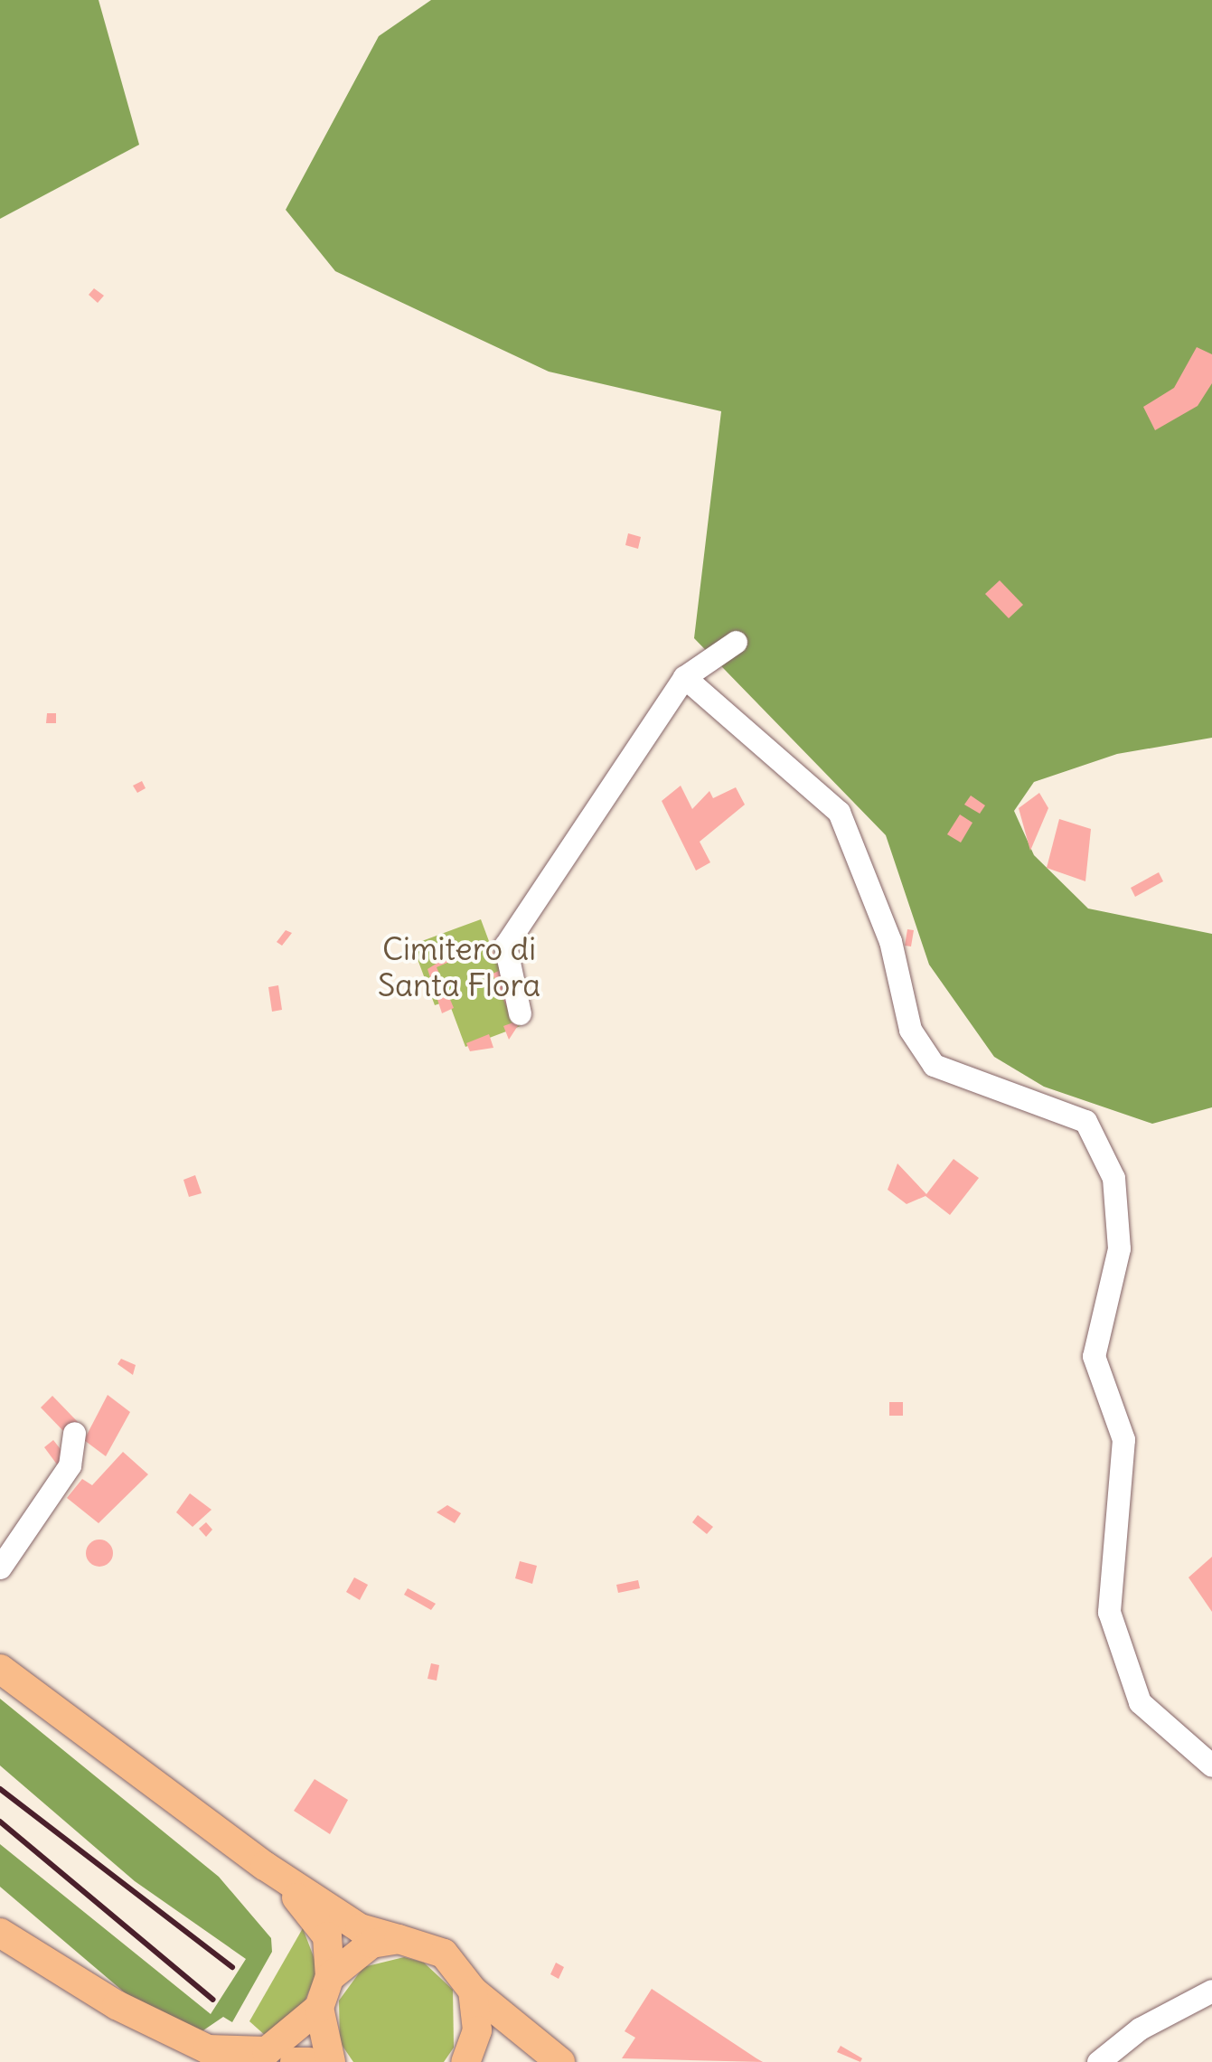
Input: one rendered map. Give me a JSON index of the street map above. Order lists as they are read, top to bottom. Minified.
{"parks":["Cimitero di Santa Flora"]}
